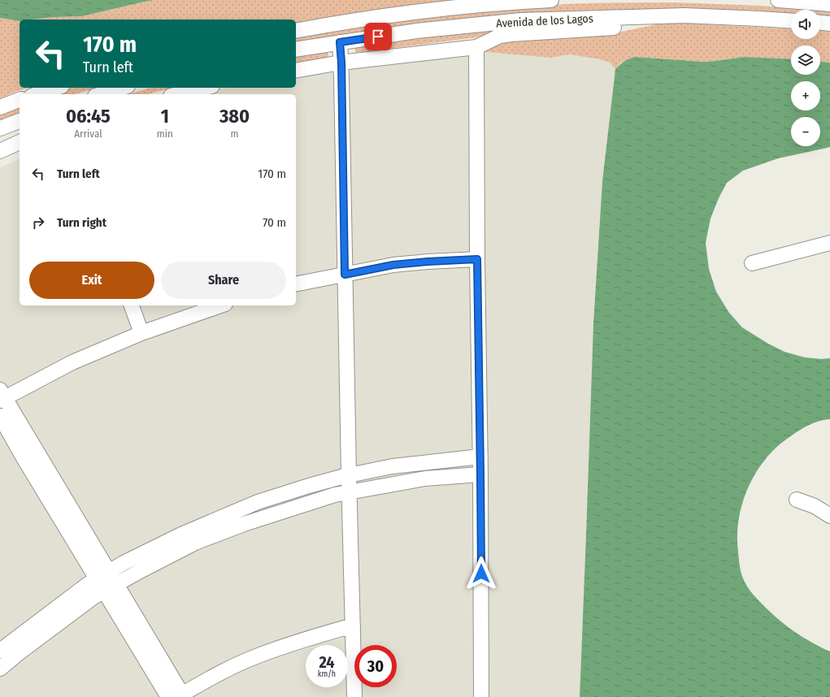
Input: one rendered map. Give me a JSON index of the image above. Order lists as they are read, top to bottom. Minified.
{"streets":{"street":["Avenida de los Lagos"]},"page":{"map_buttons":["+","−"],"turn":["170 m","Turn left"],"eta":["06:45","Arrival","1","min","380","m"],"list":[{"name":"Turn left","value":"170 m"},{"name":"Turn right","value":"70 m"}],"buttons":["Exit","Share"],"speed":"24 km/h","limit":"30"}}
